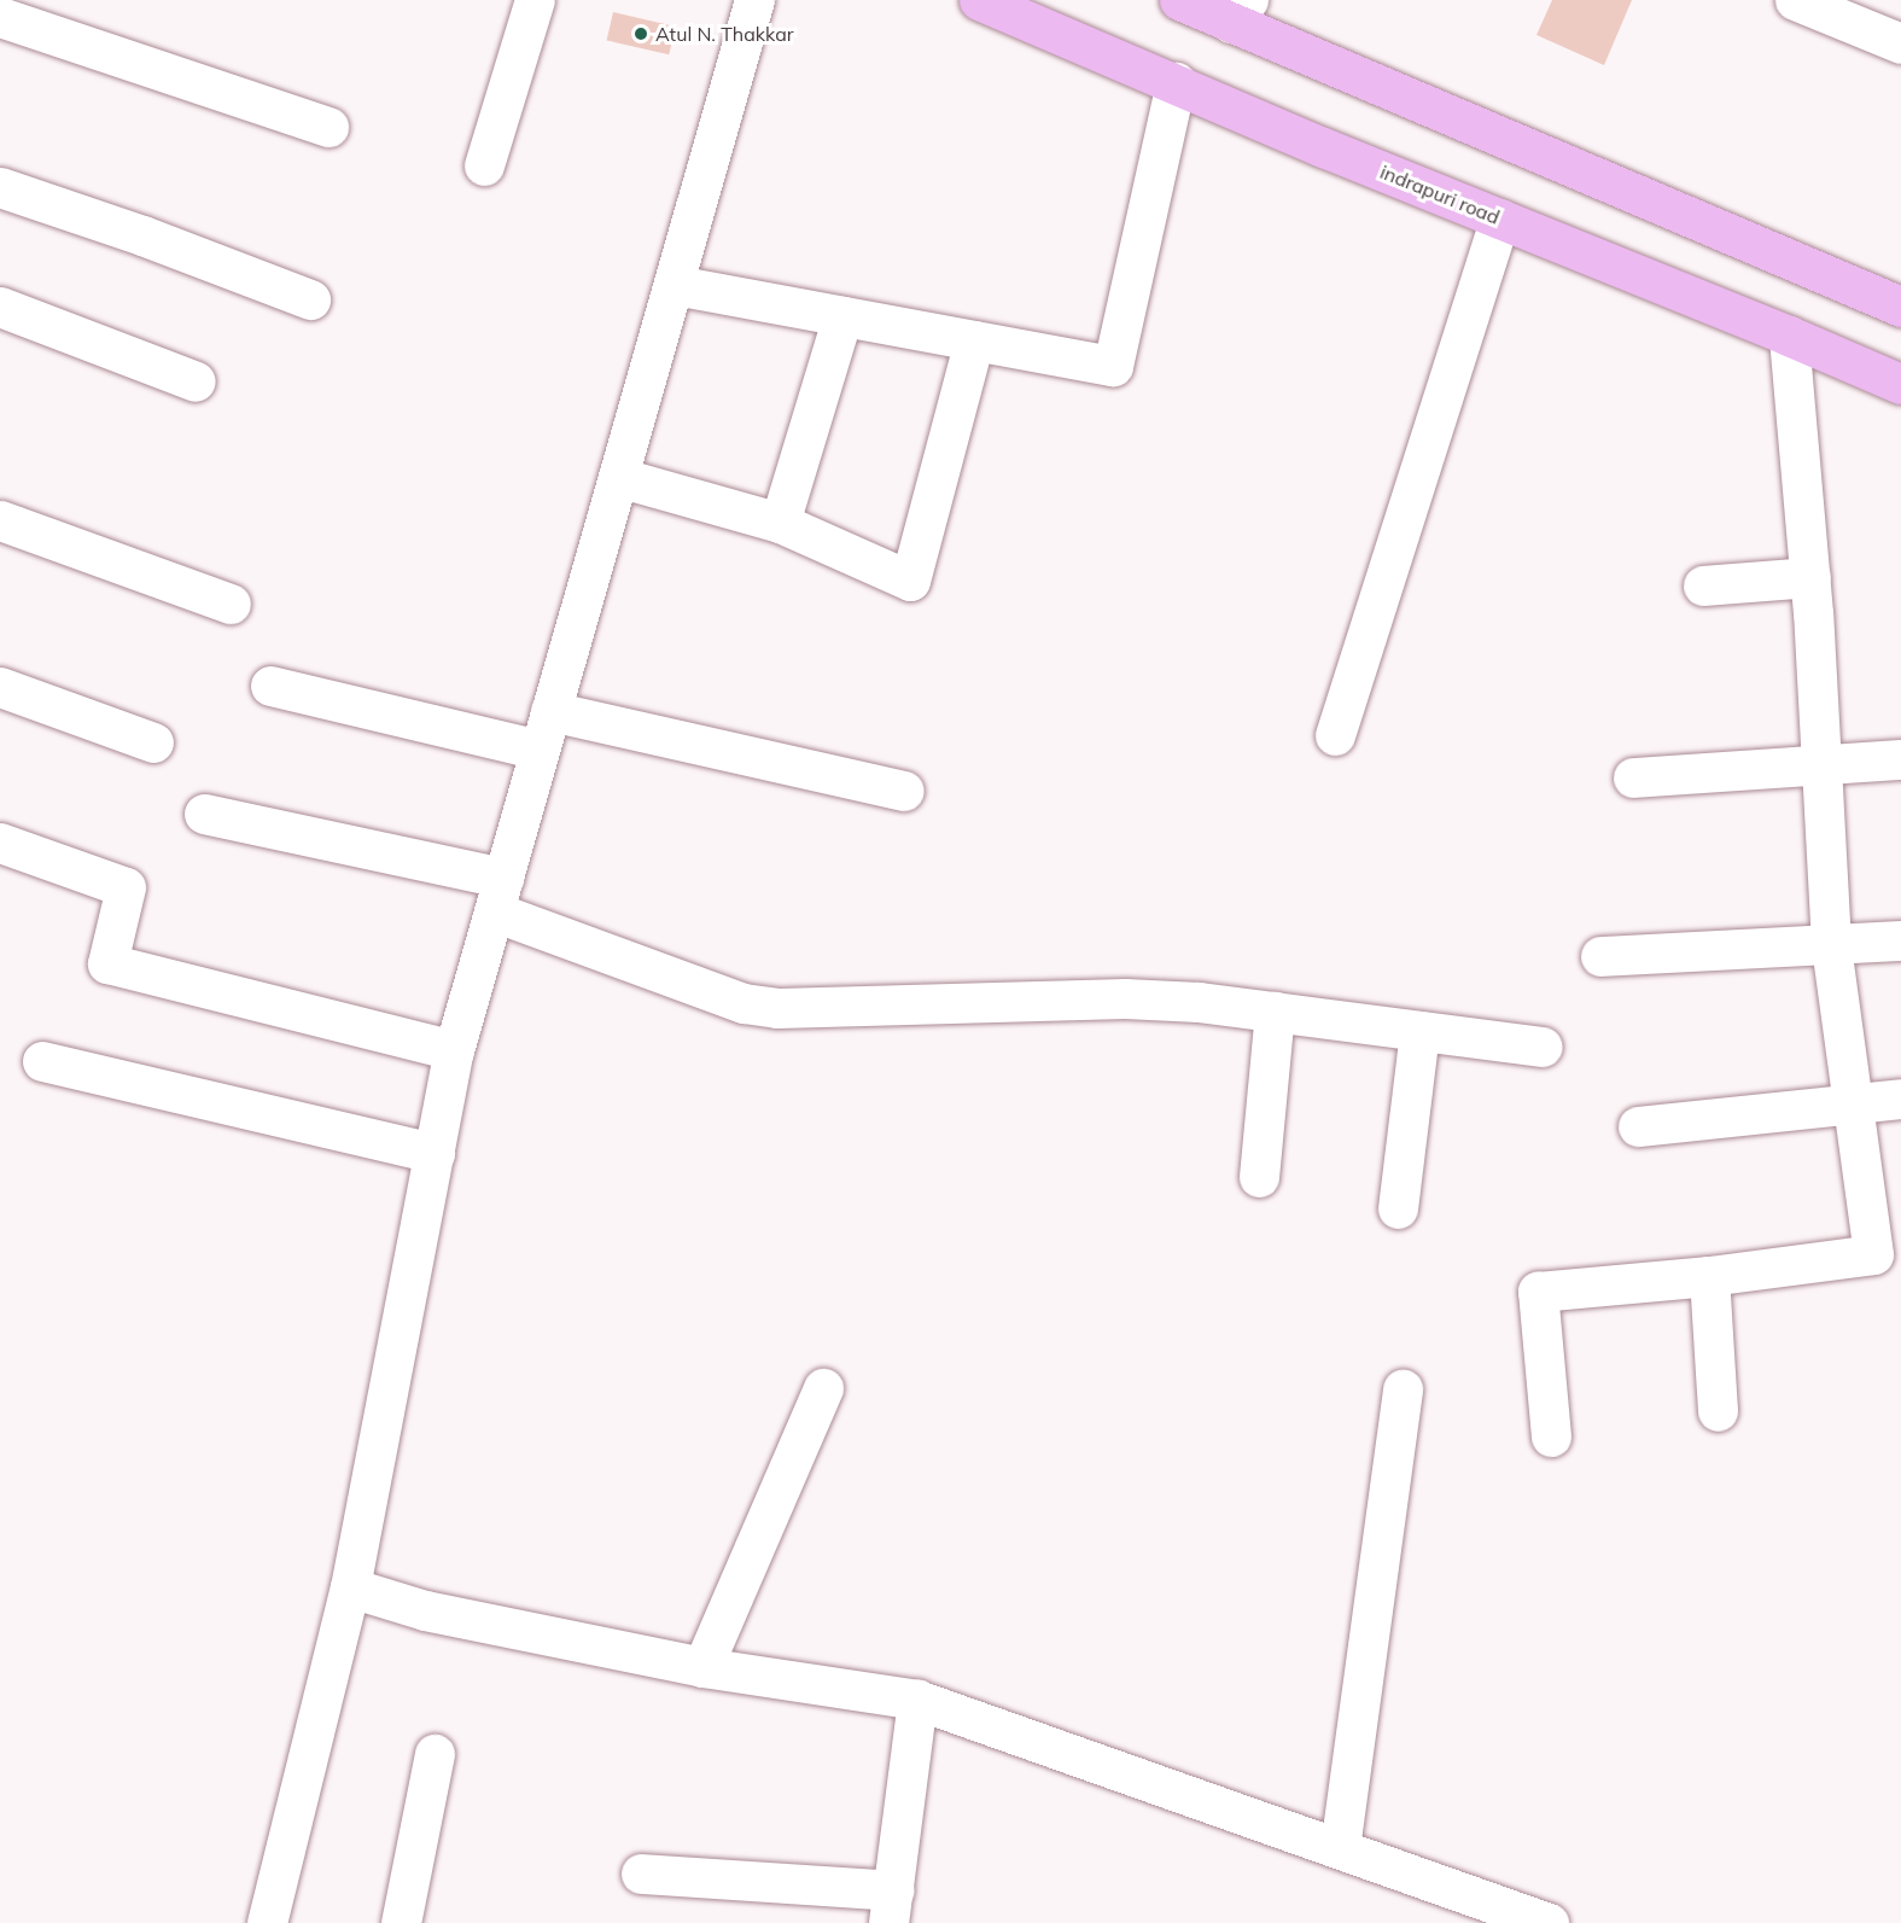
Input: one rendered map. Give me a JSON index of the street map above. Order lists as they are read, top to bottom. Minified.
{"streets":{"main road":["indrapuri road"]},"places":["Atul N. Thakkar"]}
